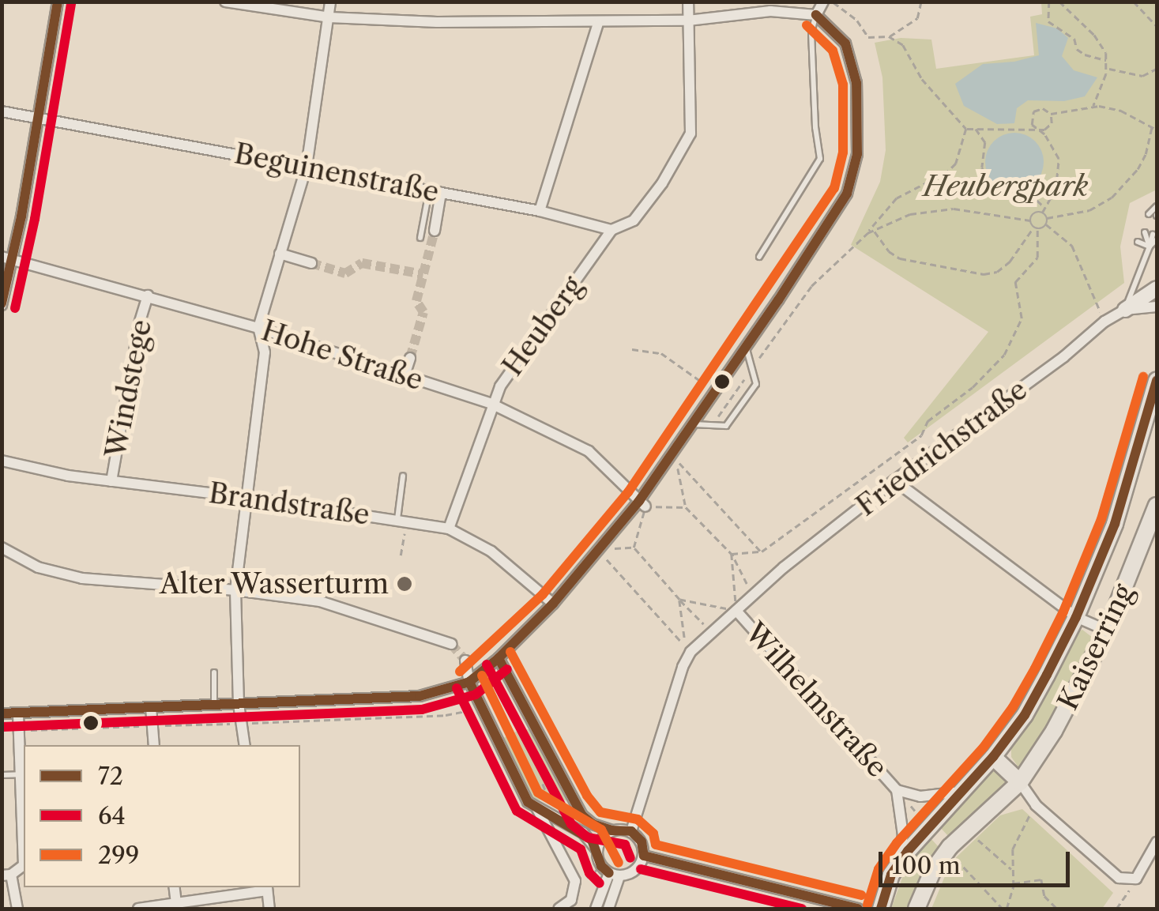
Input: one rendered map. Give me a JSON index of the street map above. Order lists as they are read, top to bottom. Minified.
{"streets":{"main road":["Kaiserring"],"street":["Beguinenstraße","Heuberg","Hohe Straße","Windstege","Friedrichstraße","Brandstraße","Wilhelmstraße"]},"crossings":[["Beguinenstraße","Heuberg"],["Heuberg","Hohe Straße"],["Heuberg","Brandstraße"],["Hohe Straße","Windstege"],["Windstege","Brandstraße"],["Friedrichstraße","Wilhelmstraße"],["Kaiserring","Wilhelmstraße"]],"parks":["Heubergpark"],"places":["Alter Wasserturm"],"lines":["transit line 72","transit line 64","transit line 299"],"legend":["72","64","299"],"scale_bar":"100 m"}
